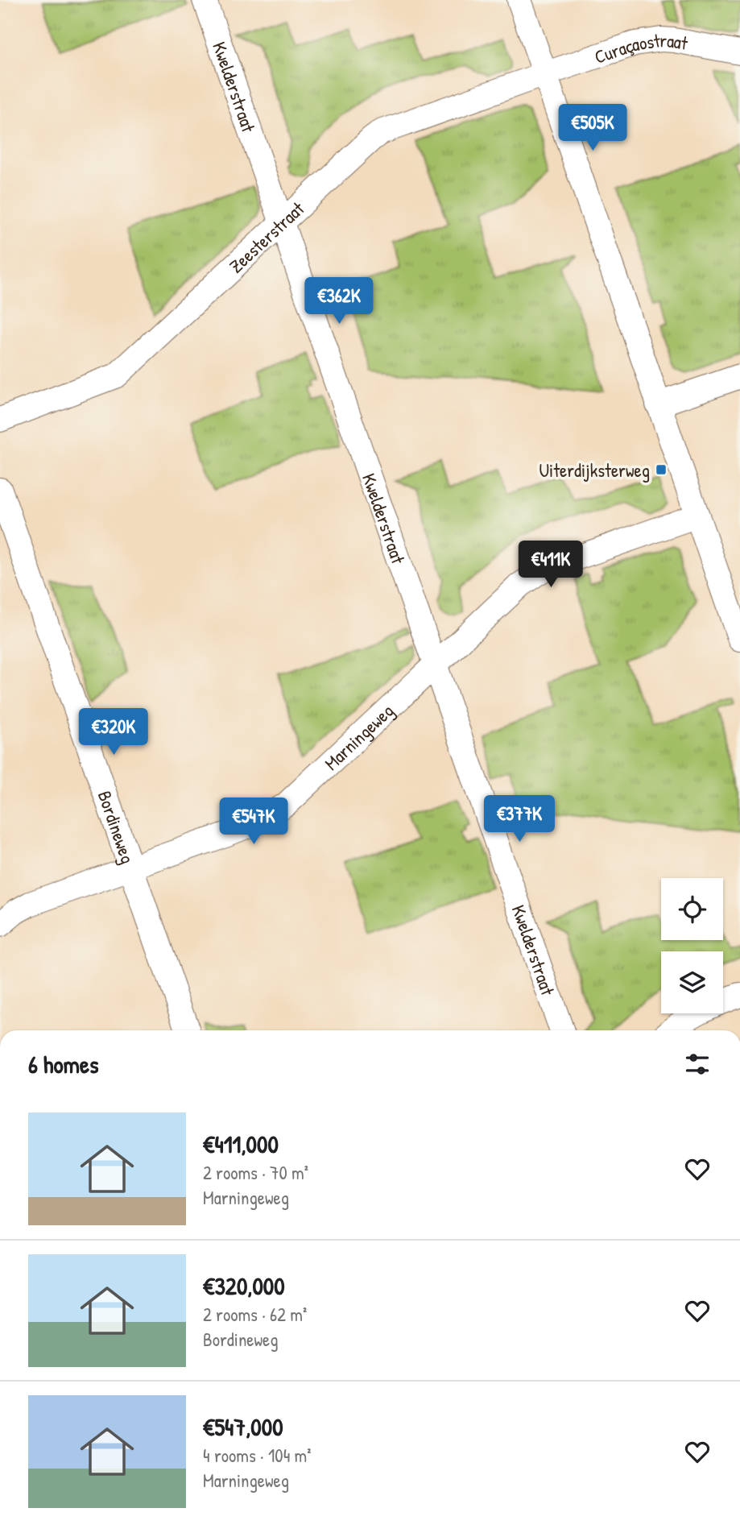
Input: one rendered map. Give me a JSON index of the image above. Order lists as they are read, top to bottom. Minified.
{"streets":{"street":["Curaçaostraat","Kwelderstraat","Zeesterstraat","Marningeweg","Bordineweg"]},"crossings":[["Curaçaostraat","Zeesterstraat"],["Kwelderstraat","Zeesterstraat"],["Kwelderstraat","Marningeweg"],["Marningeweg","Bordineweg"]],"places":{"transit":["Uiterdijksterweg"]},"page":{"price":["€505K","€362K","€411K","€320K","€377K","€547K"],"heading":"6 homes","list":[{"name":"€411,000","note":"2 rooms · 70 m² · Marningeweg"},{"name":"€320,000","note":"2 rooms · 62 m² · Bordineweg"},{"name":"€547,000","note":"4 rooms · 104 m² · Marningeweg"}]}}
